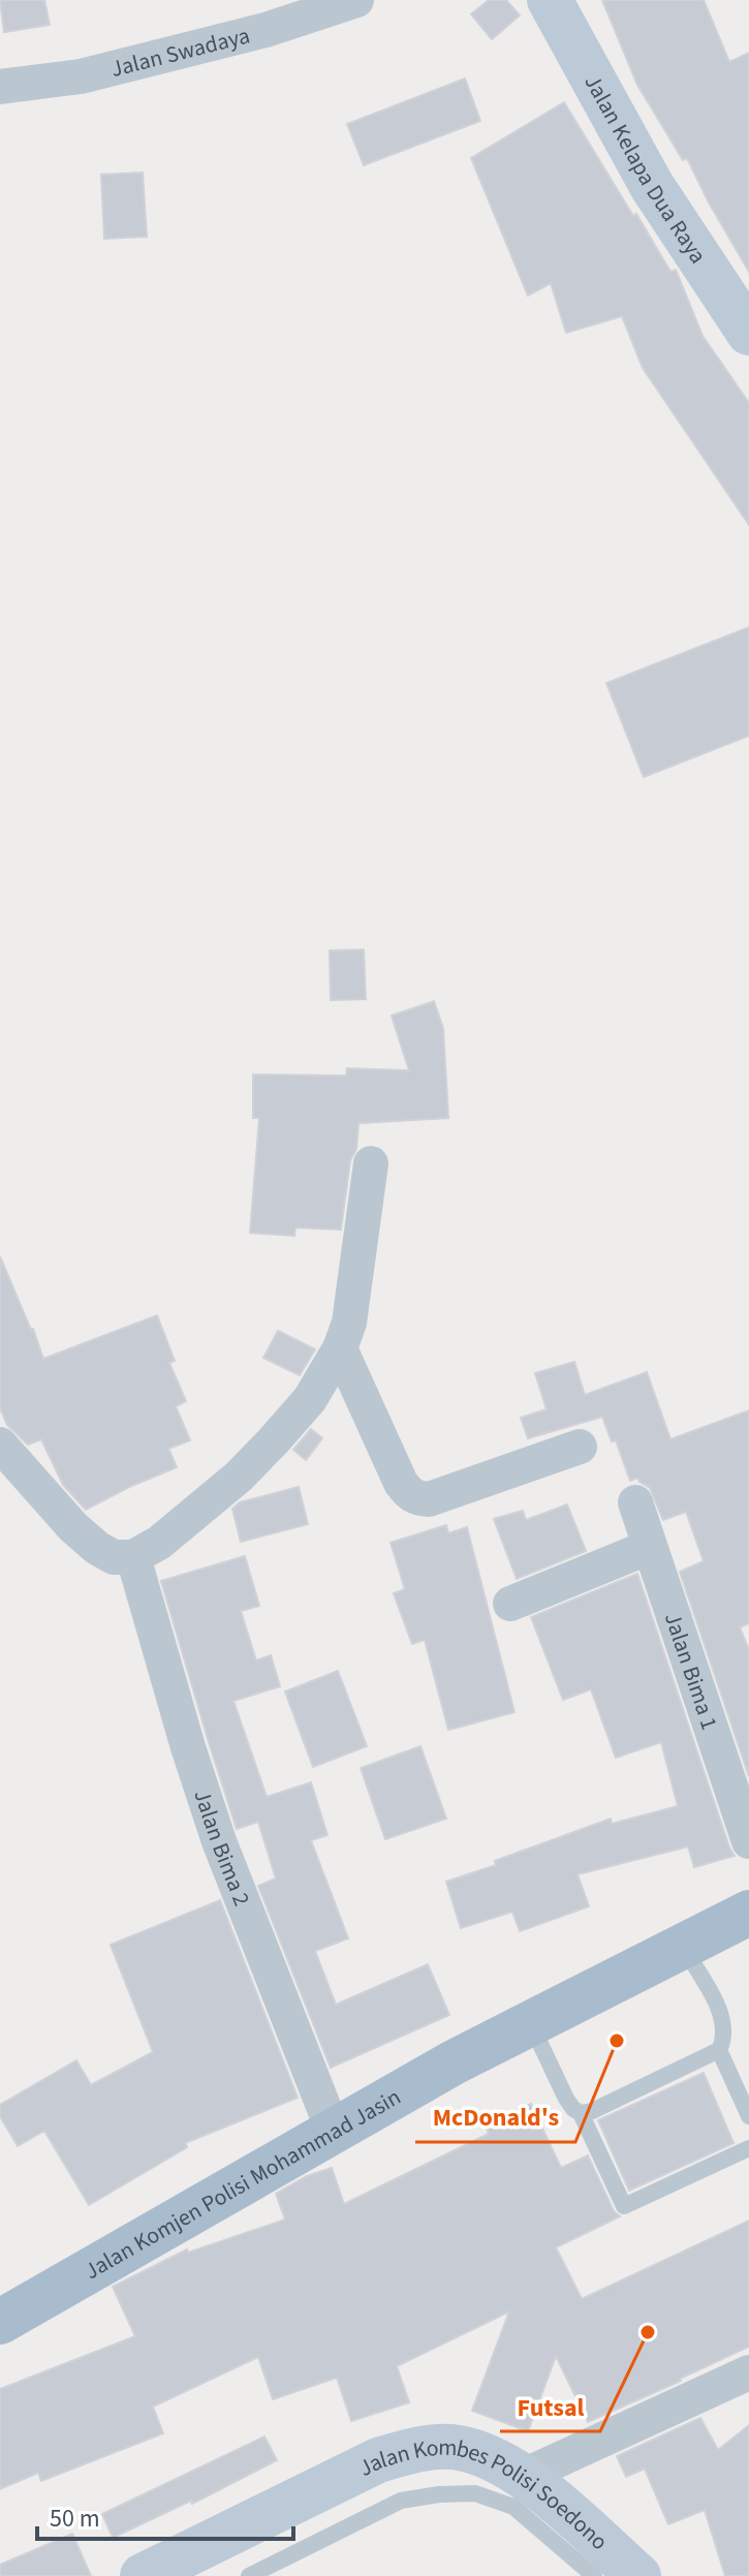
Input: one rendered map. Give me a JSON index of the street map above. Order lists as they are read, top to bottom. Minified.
{"streets":{"main road":["Jalan Komjen Polisi Mohammad Jasin"],"street":["Jalan Swadaya","Jalan Kelapa Dua Raya","Jalan Bima 1","Jalan Bima 2","Jalan Kombes Polisi Soedono"]},"crossings":[["Jalan Bima 2","Jalan Komjen Polisi Mohammad Jasin"]],"places":["McDonald's","Futsal"],"scale_bar":"50 m"}
